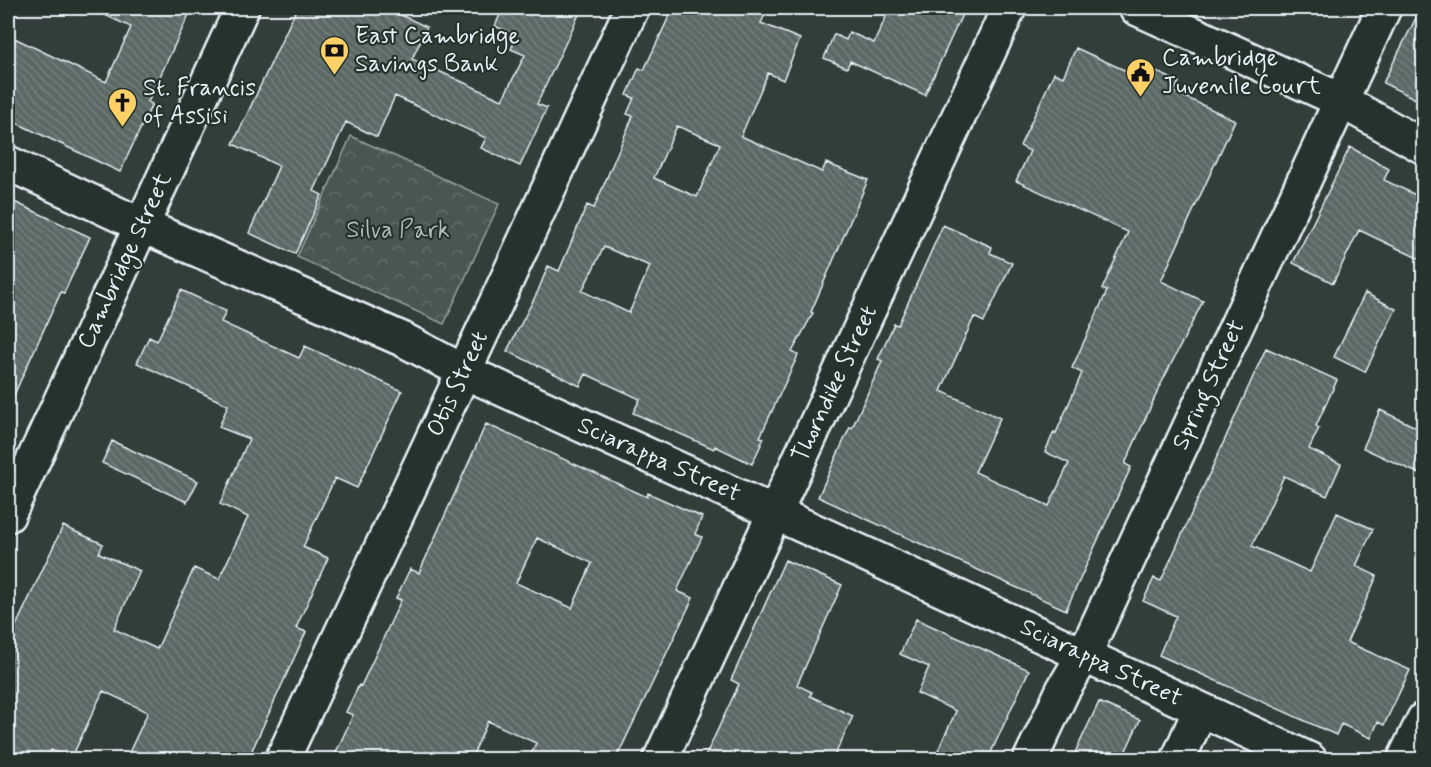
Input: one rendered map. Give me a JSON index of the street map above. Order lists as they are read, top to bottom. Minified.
{"streets":{"street":["Cambridge Street","Otis Street","Thorndike Street","Spring Street","Sciarappa Street"]},"crossings":[["Cambridge Street","Sciarappa Street"],["Otis Street","Sciarappa Street"],["Thorndike Street","Sciarappa Street"],["Spring Street","Sciarappa Street"]],"parks":["Silva Park"],"places":{"bank":["East Cambridge Savings Bank"],"public building":["Cambridge Juvenile Court"],"church":["St. Francis of Assisi"]}}
